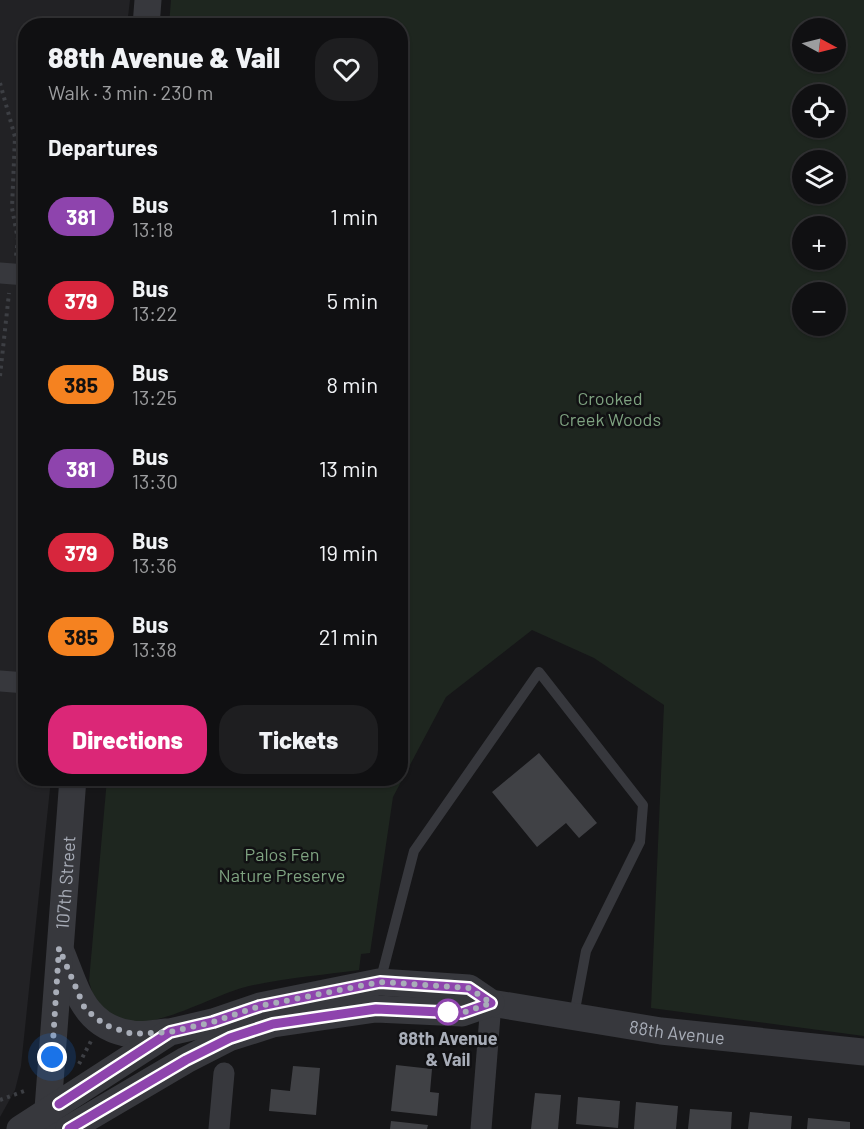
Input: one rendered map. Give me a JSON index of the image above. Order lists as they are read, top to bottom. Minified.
{"streets":{"street":["107th Street","88th Avenue"]},"crossings":[["107th Street","88th Avenue"]],"parks":["Crooked Creek Woods","Palos Fen Nature Preserve"],"places":["88th Avenue & Vail"],"lines":["bus line 381"],"north":"right","page":{"map_buttons":["+","−"],"heading":[["88th Avenue & Vail","Walk · 3 min · 230 m"],"Departures"],"list":[{"mark":"381","name":"Bus","note":"13:18","value":"1 min"},{"mark":"379","name":"Bus","note":"13:22","value":"5 min"},{"mark":"385","name":"Bus","note":"13:25","value":"8 min"},{"mark":"381","name":"Bus","note":"13:30","value":"13 min"},{"mark":"379","name":"Bus","note":"13:36","value":"19 min"},{"mark":"385","name":"Bus","note":"13:38","value":"21 min"}],"buttons":["Directions","Tickets"]}}
